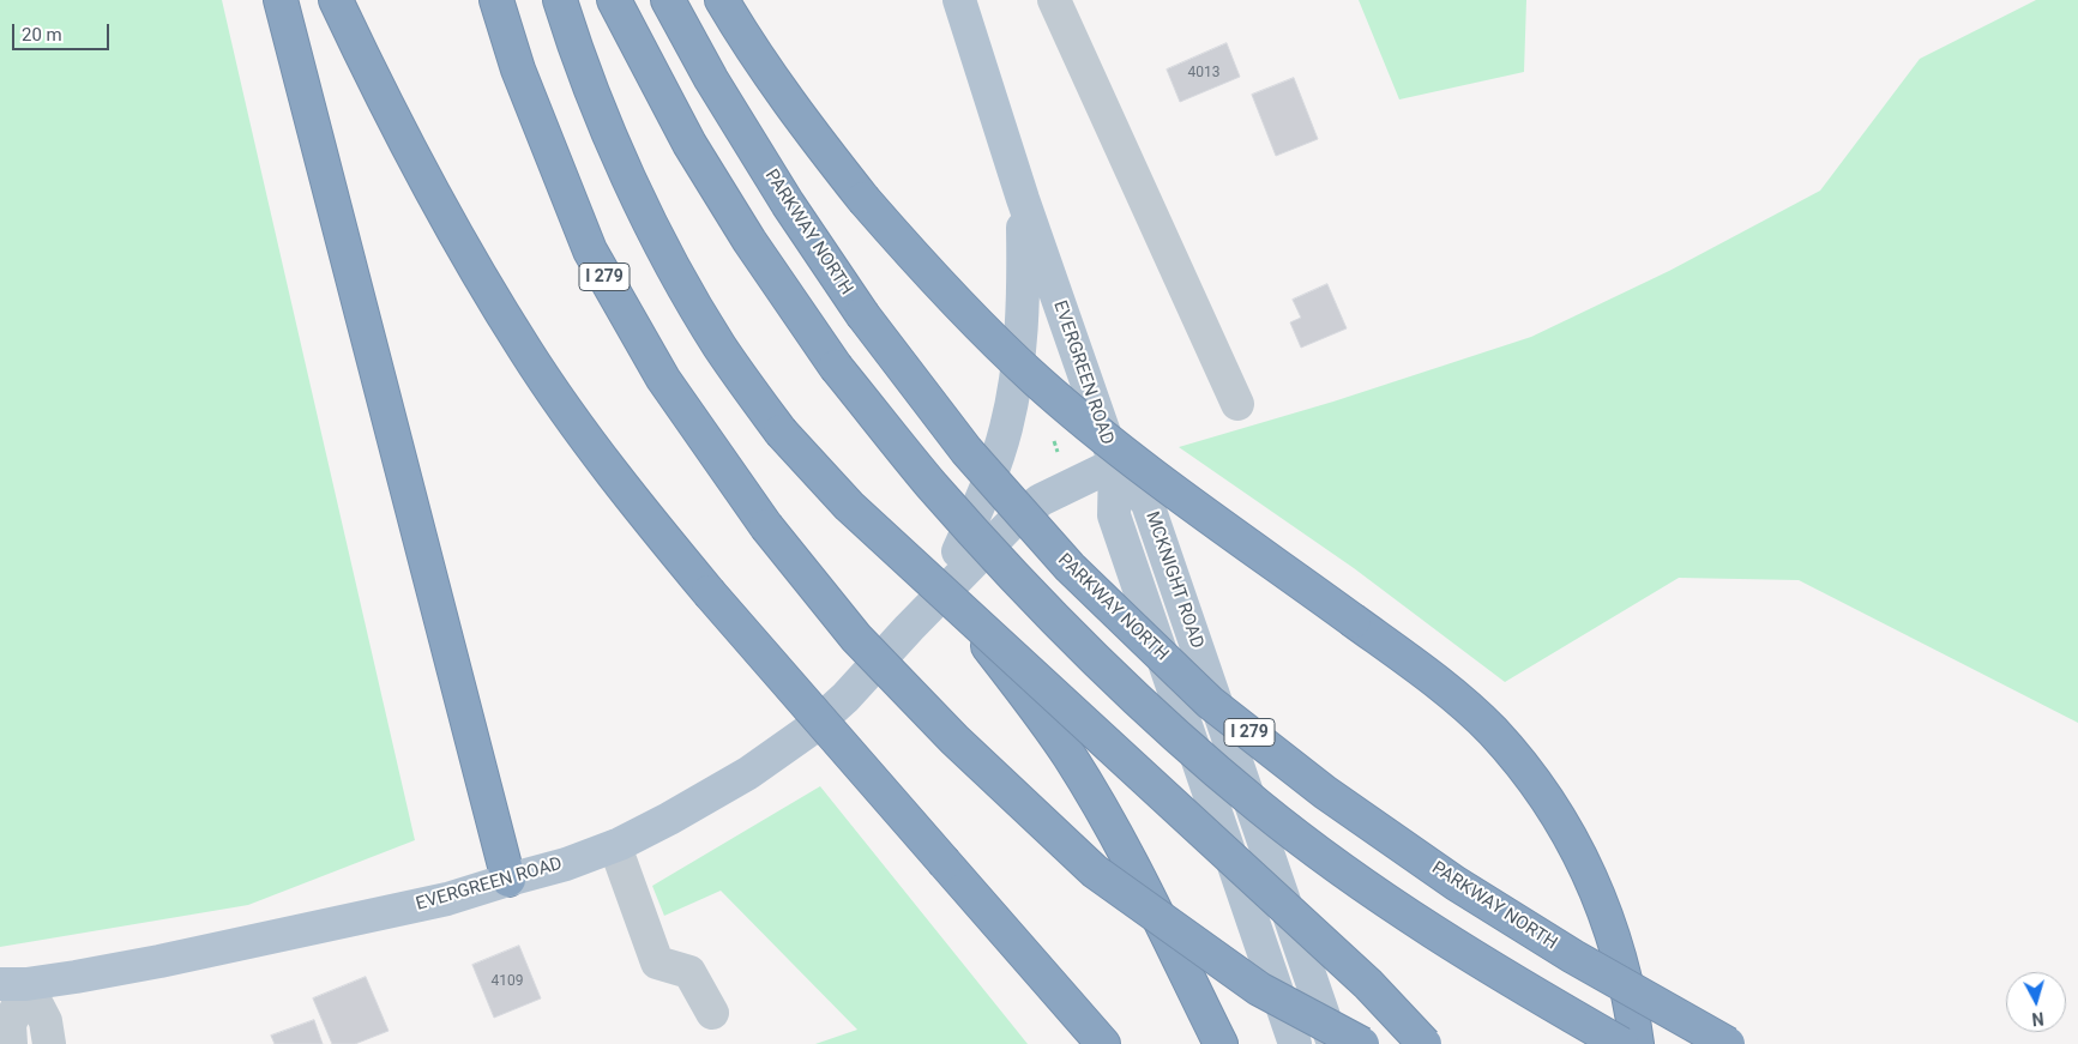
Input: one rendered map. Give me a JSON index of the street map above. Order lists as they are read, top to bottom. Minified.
{"streets":{"highway":["PARKWAY NORTH","I 279"],"main road":["EVERGREEN ROAD","MCKNIGHT ROAD"]},"crossings":[["EVERGREEN ROAD","MCKNIGHT ROAD"]],"house_numbers":["4013","4109"],"scale_bar":"20 m","north":"bottom"}
